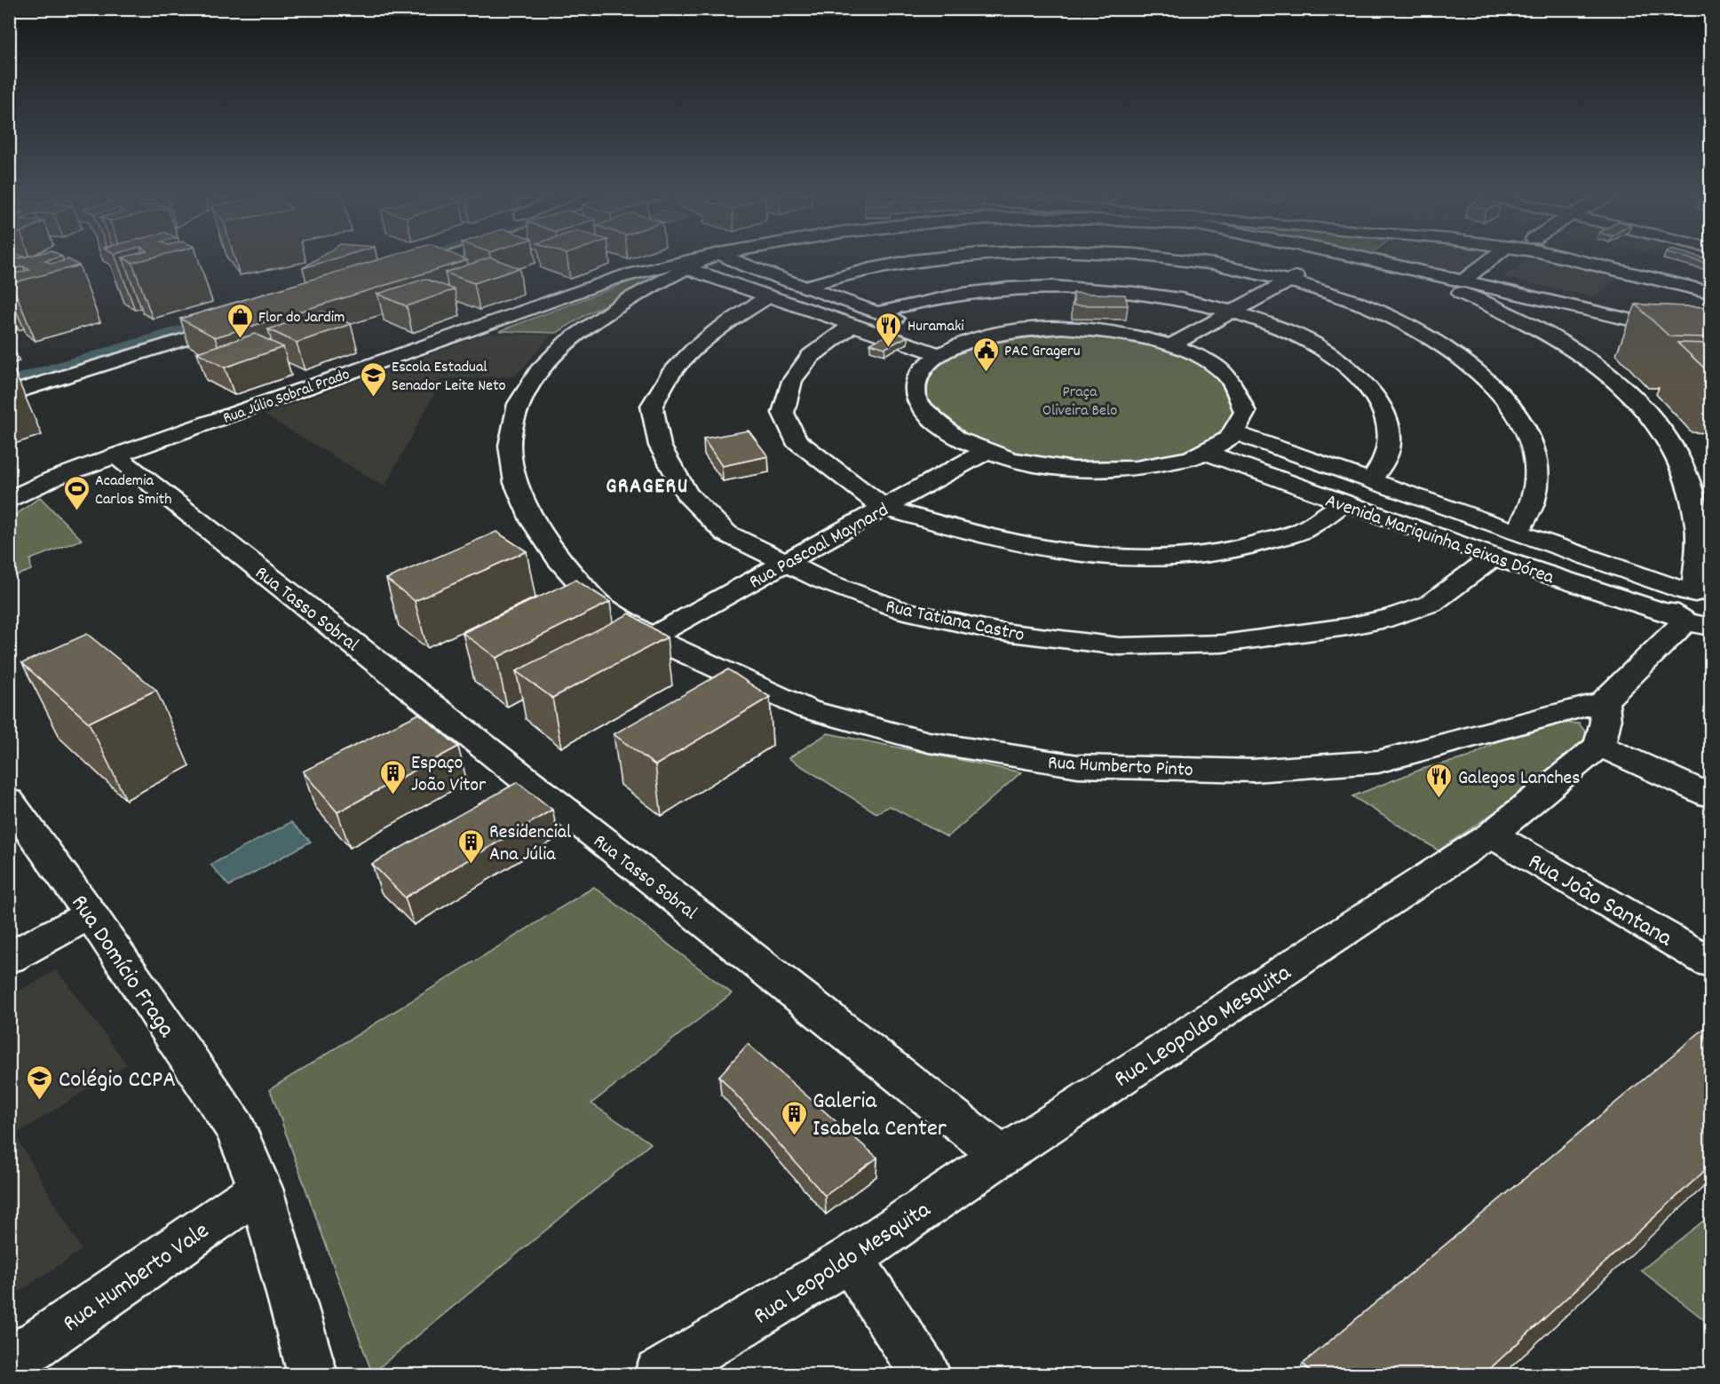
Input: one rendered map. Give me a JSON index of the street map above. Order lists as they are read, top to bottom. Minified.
{"streets":{"street":["Rua Júlio Sobral Prado","Avenida Mariquinha Seixas Dórea","Rua Pascoal Maynard","Rua Tasso Sobral","Rua Tatiana Castro","Rua Humberto Pinto","Rua João Santana","Rua Domício Fraga","Rua Leopoldo Mesquita","Rua Humberto Vale"]},"crossings":[["Rua Júlio Sobral Prado","Rua Tasso Sobral"],["Rua Júlio Sobral Prado","Rua Humberto Pinto"],["Avenida Mariquinha Seixas Dórea","Rua Tatiana Castro"],["Rua Pascoal Maynard","Rua Tatiana Castro"],["Rua Pascoal Maynard","Rua Humberto Pinto"],["Rua Tasso Sobral","Rua Leopoldo Mesquita"],["Rua João Santana","Rua Leopoldo Mesquita"],["Rua Domício Fraga","Rua Humberto Vale"]],"districts":["GRAGERU"],"parks":["Praça Oliveira Belo"],"places":{"shop":["Flor do Jardim"],"restaurant":["Huramaki","Galegos Lanches"],"public building":["PAC Grageru"],"school or university":["Escola Estadual Senador Leite Neto","Colégio CCPA"],"sports":["Academia Carlos Smith"],"building":["Espaço João Vitor","Residencial Ana Júlia","Galeria Isabela Center"]}}
